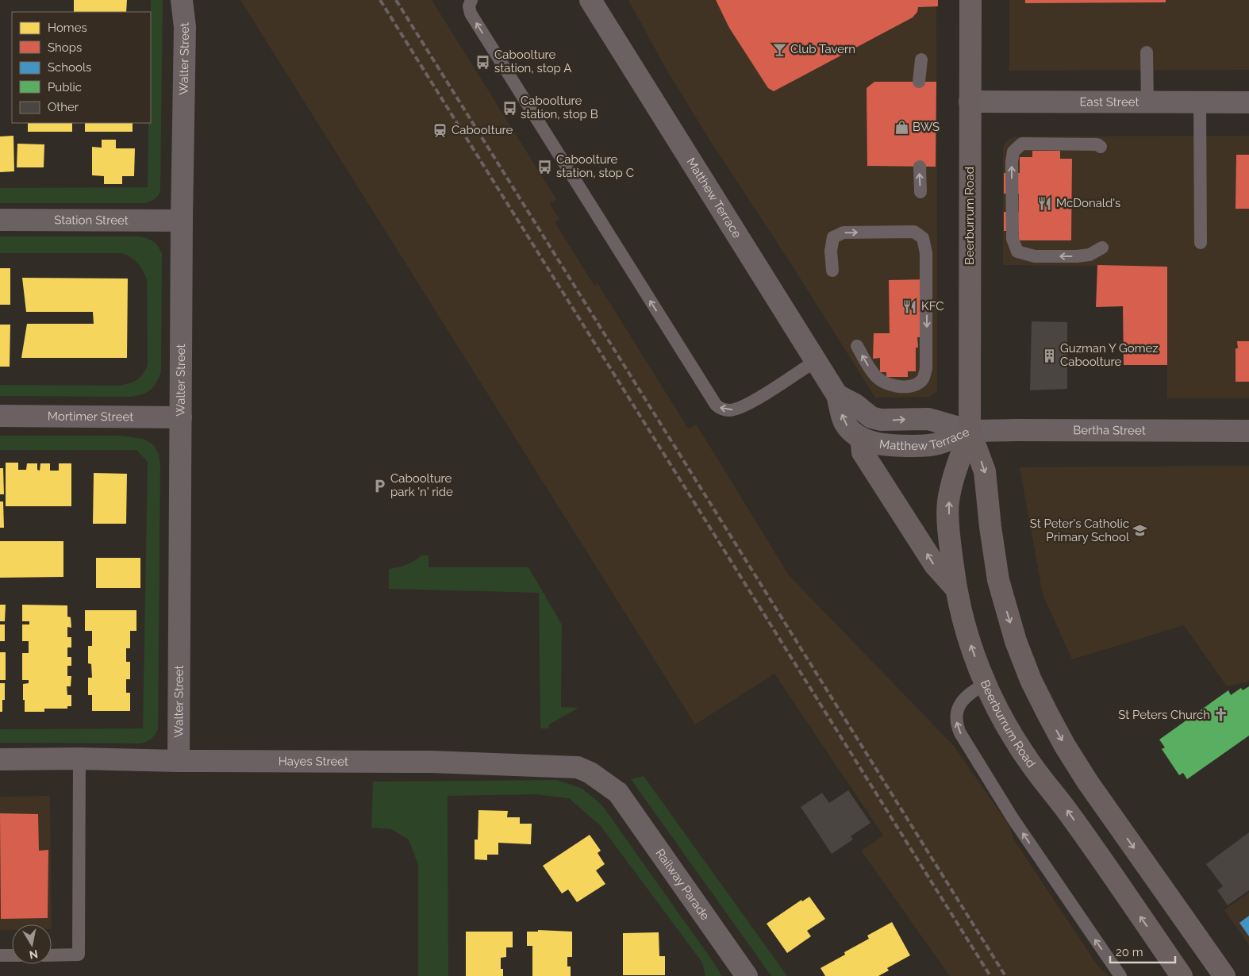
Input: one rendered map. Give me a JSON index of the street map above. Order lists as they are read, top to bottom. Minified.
{"streets":{"main road":["Beerburrum Road"],"street":["Walter Street","East Street","Matthew Terrace","Station Street","Mortimer Street","Bertha Street","Hayes Street","Railway Parade"]},"crossings":[["Walter Street","Station Street"],["Walter Street","Mortimer Street"],["Walter Street","Hayes Street"],["East Street","Beerburrum Road"],["Matthew Terrace","Beerburrum Road"],["Matthew Terrace","Bertha Street"],["Beerburrum Road","Bertha Street"],["Hayes Street","Railway Parade"]],"places":{"bar":["Club Tavern"],"bus stop":["Caboolture station, stop A","Caboolture station, stop B","Caboolture station, stop C"],"shop":["BWS"],"station":["Caboolture"],"restaurant":["McDonald's","KFC"],"building":["Guzman Y Gomez Caboolture"],"parking":["Caboolture park 'n' ride"],"school or university":["St Peter's Catholic Primary School"],"church":["St Peters Church"]},"legend":["Homes","Shops","Schools","Public","Other"],"scale_bar":"20 m","north":"bottom"}
